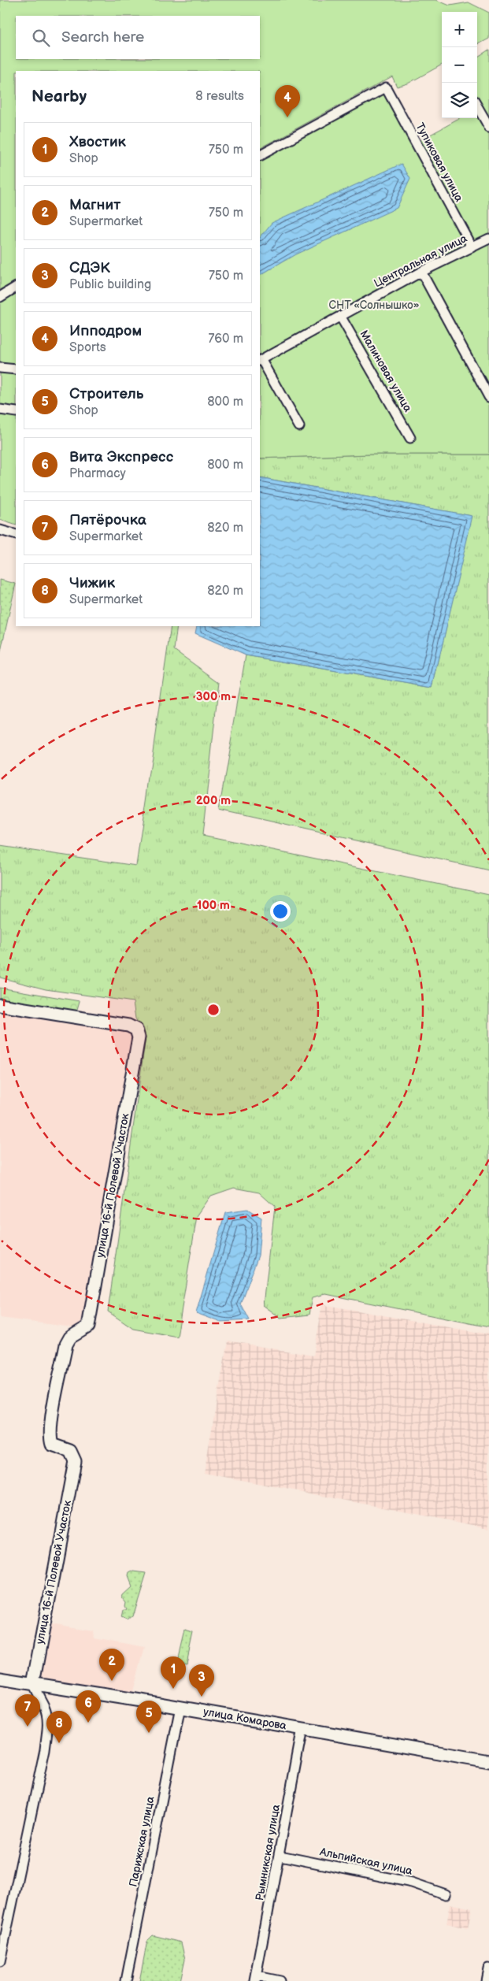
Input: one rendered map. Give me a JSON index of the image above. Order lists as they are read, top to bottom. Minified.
{"streets":{"street":["Тупиковая улица","Центральная улица","Малиновая улица","улица 16-й Полевой Участок","улица Комарова","Парижская улица","Рымникская улица","Альпийская улица"]},"crossings":[["Тупиковая улица","Центральная улица"],["Центральная улица","Малиновая улица"],["улица 16-й Полевой Участок","улица Комарова"],["улица Комарова","Парижская улица"],["улица Комарова","Рымникская улица"],["Рымникская улица","Альпийская улица"]],"parks":["СНТ «Солнышко»"],"page":{"map_buttons":["+","−"],"search":"Search here","heading":["Nearby","8 results"],"pins":["4","2","1","3","6","7","5","8"],"list":[{"mark":"1","name":"Хвостик","note":"Shop","value":"750 m"},{"mark":"2","name":"Магнит","note":"Supermarket","value":"750 m"},{"mark":"3","name":"СДЭК","note":"Public building","value":"750 m"},{"mark":"4","name":"Ипподром","note":"Sports","value":"760 m"},{"mark":"5","name":"Строитель","note":"Shop","value":"800 m"},{"mark":"6","name":"Вита Экспресс","note":"Pharmacy","value":"800 m"},{"mark":"7","name":"Пятёрочка","note":"Supermarket","value":"820 m"},{"mark":"8","name":"Чижик","note":"Supermarket","value":"820 m"}]},"rings":["300 m","200 m","100 m"]}
